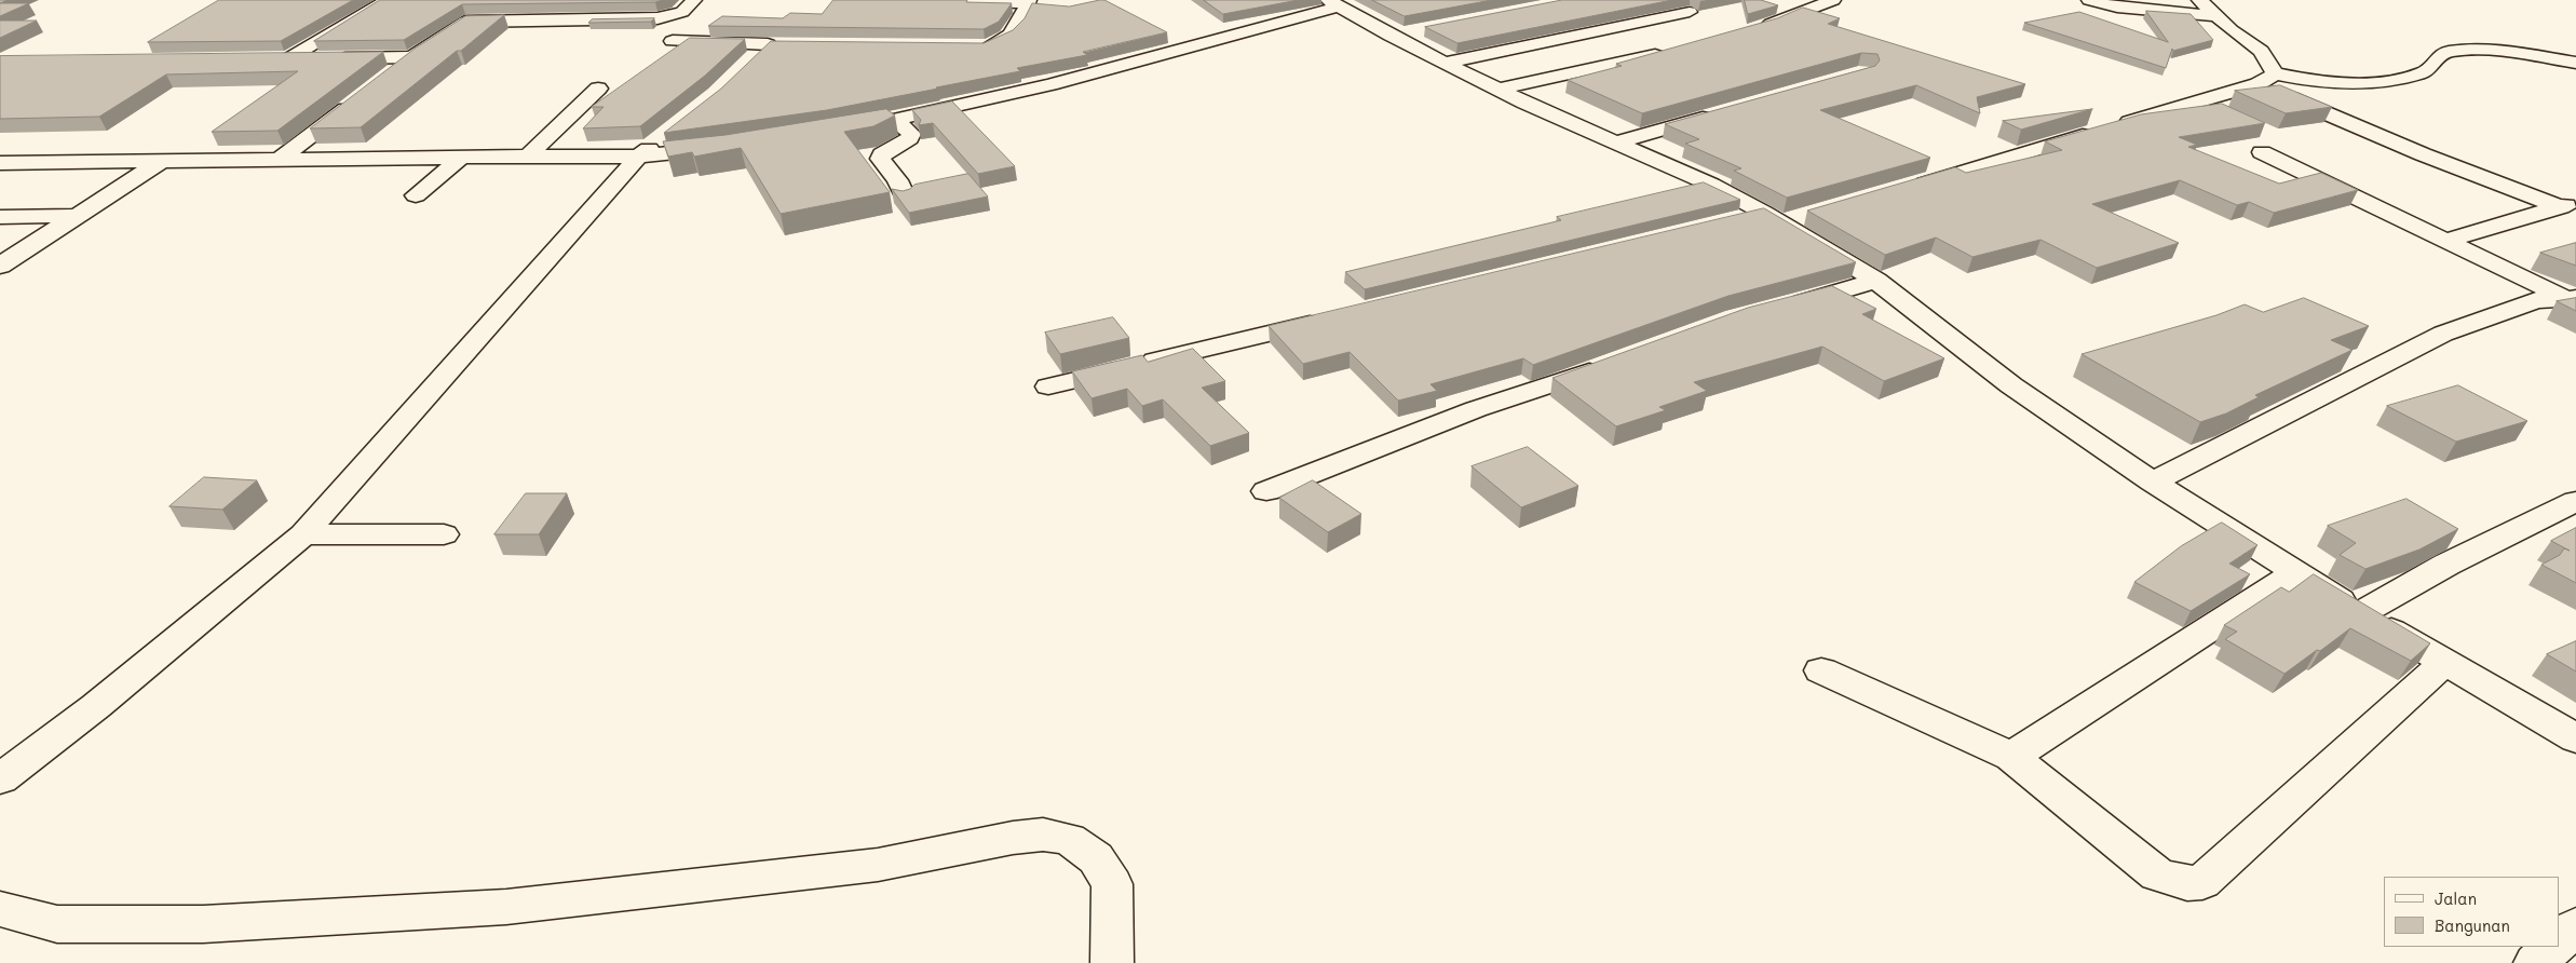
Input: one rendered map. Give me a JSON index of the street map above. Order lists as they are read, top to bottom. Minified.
{"legend":["Jalan","Bangunan"]}
